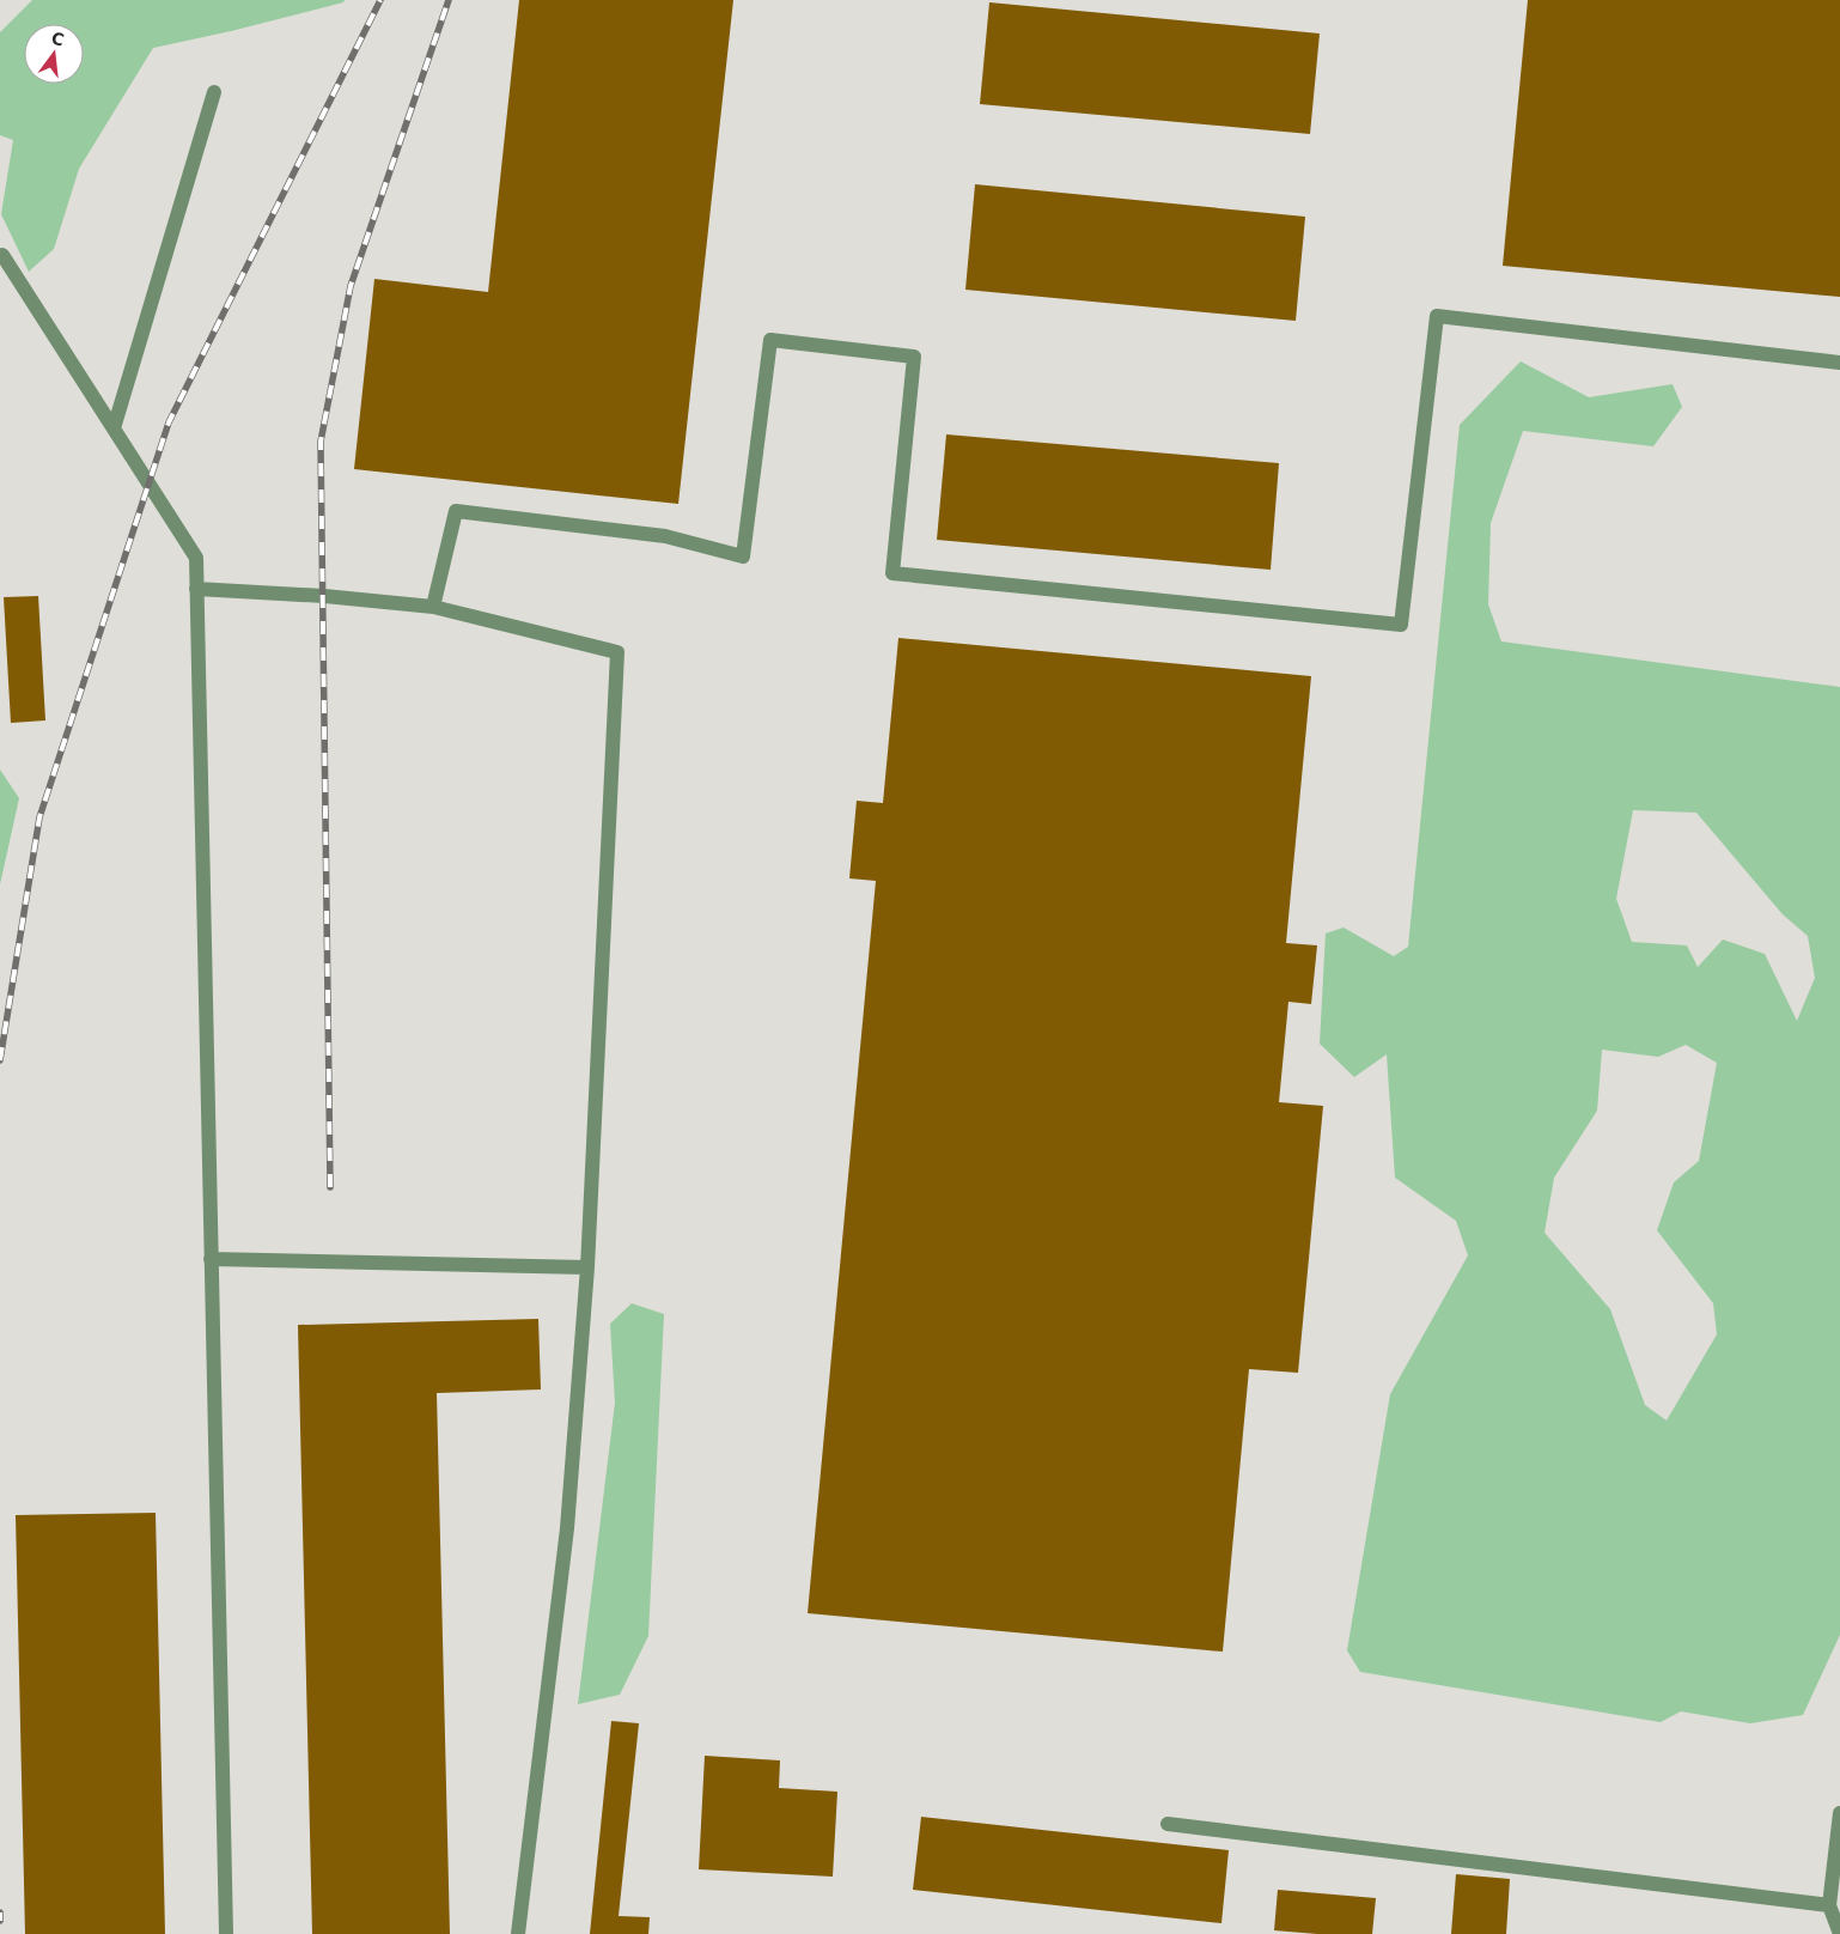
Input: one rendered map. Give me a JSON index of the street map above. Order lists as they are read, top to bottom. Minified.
{"north":"top"}
